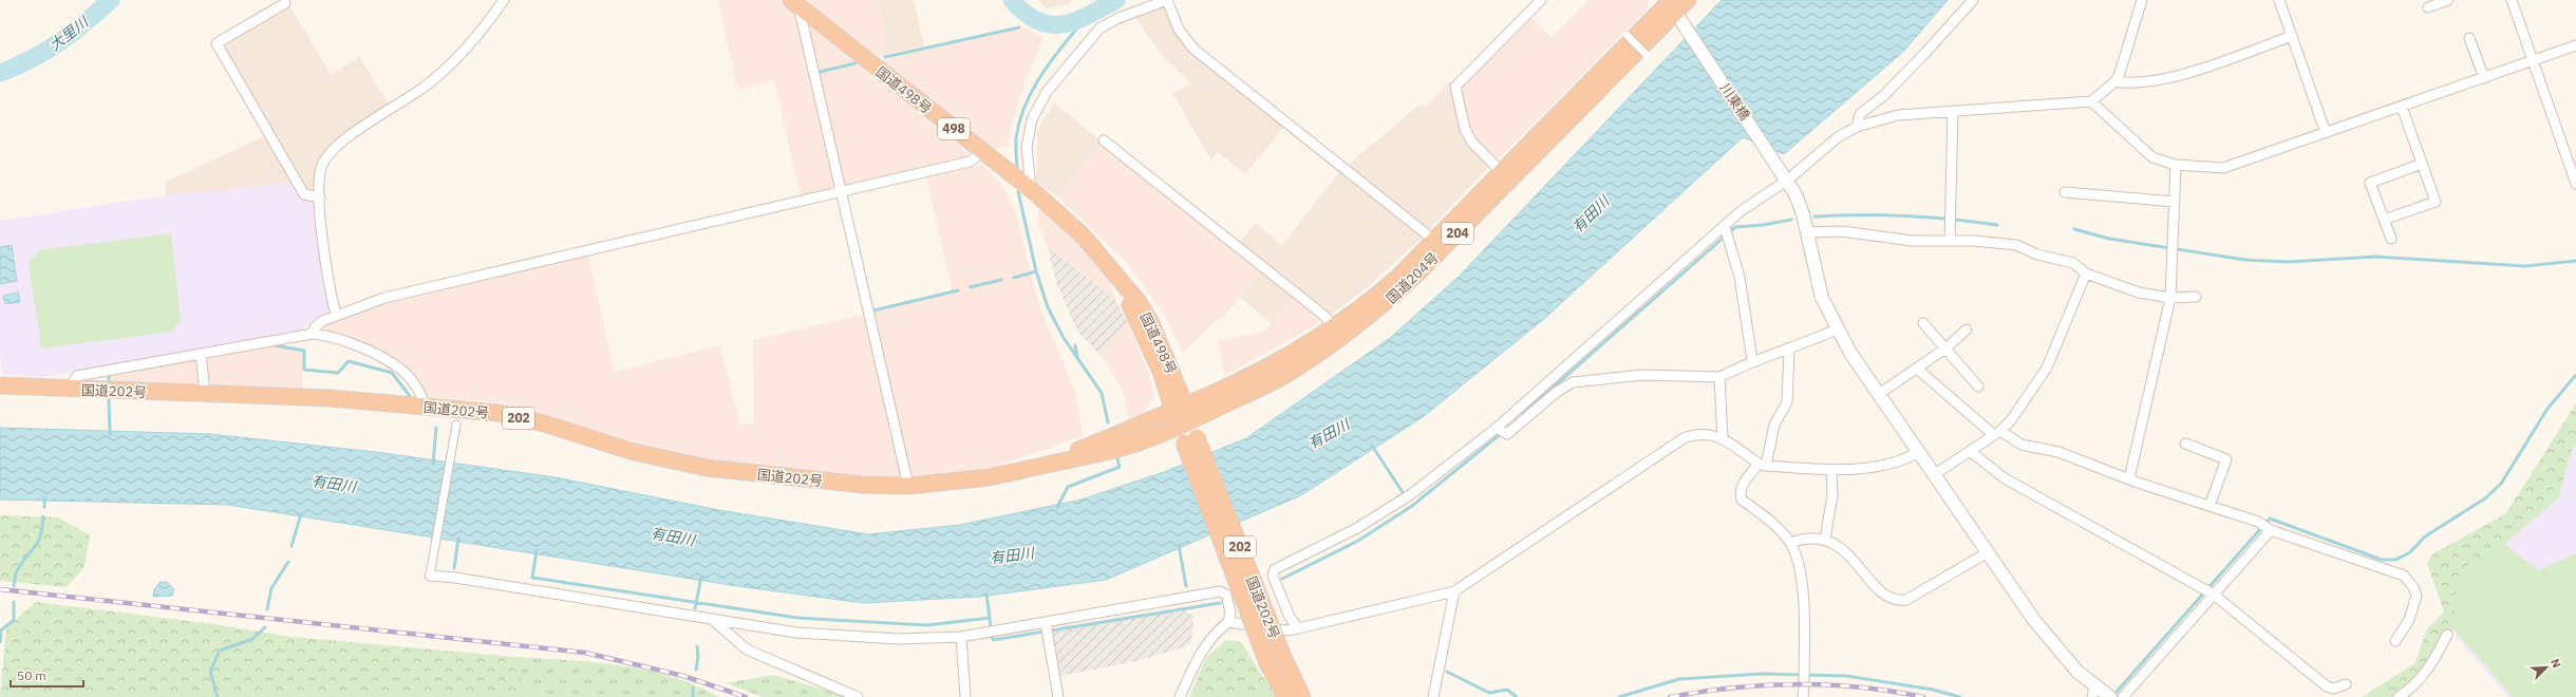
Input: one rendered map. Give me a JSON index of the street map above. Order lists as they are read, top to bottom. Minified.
{"streets":{"highway":["国道498号","498","204","国道204号","国道202号","202"],"street":["川東橋"]},"crossings":[["国道498号","国道204号"],["国道498号","国道202号"],["川東橋","国道204号"],["国道204号","国道202号"]],"water":["大里川","有田川"],"scale_bar":"50 m","north":"top right"}
